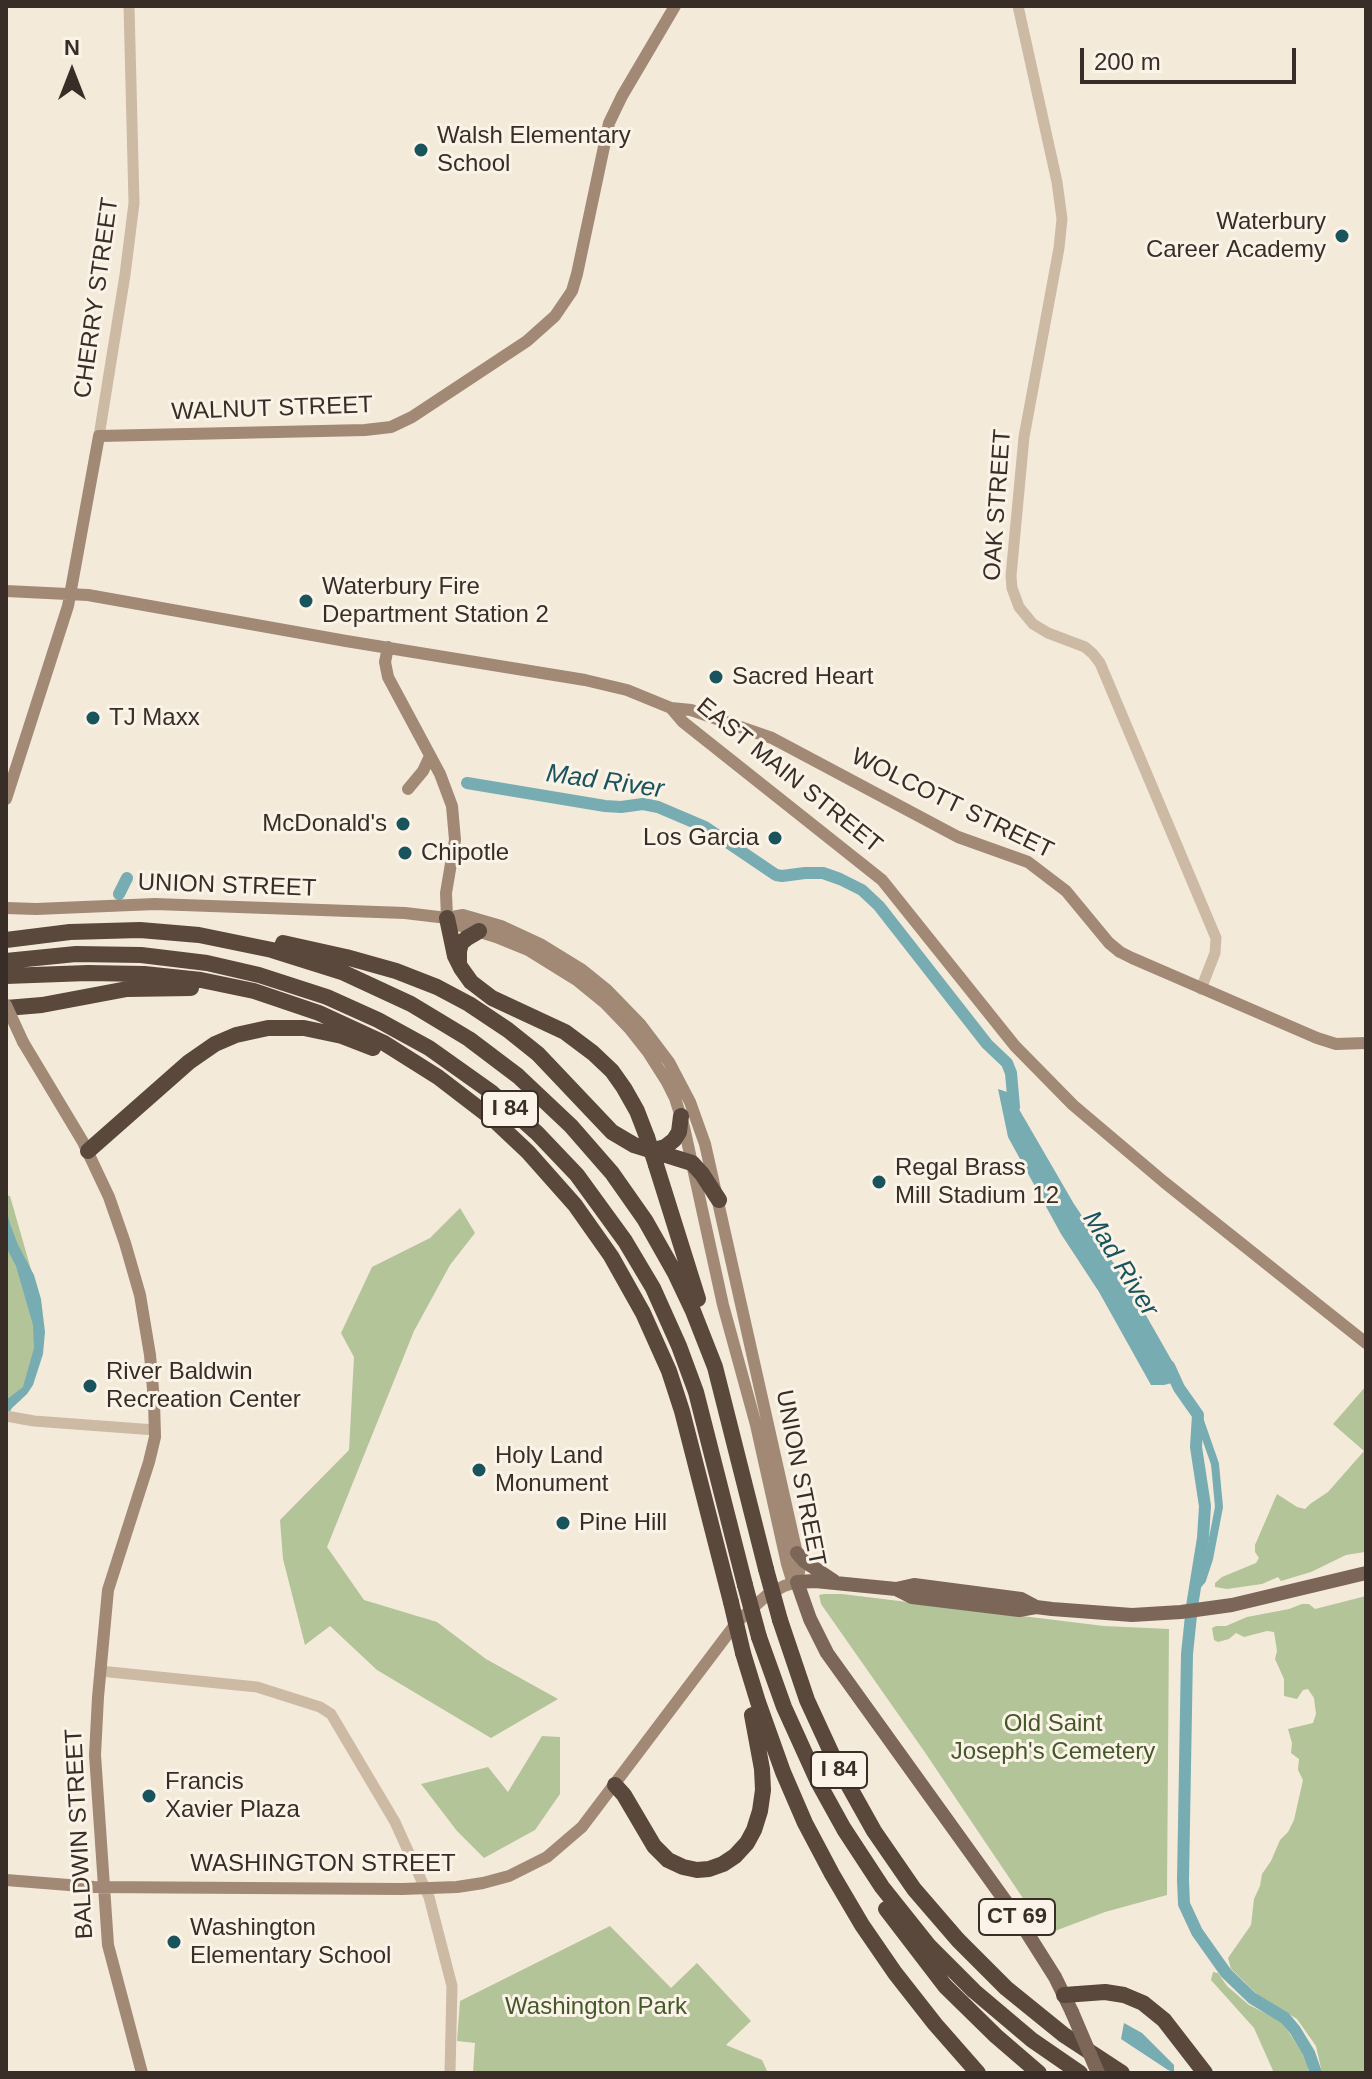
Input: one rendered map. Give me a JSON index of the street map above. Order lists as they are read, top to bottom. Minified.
{"streets":{"highway":["I 84"],"main road":["CHERRY STREET","WALNUT STREET","EAST MAIN STREET","WOLCOTT STREET","UNION STREET","BALDWIN STREET","WASHINGTON STREET","CT 69"],"street":["OAK STREET"]},"crossings":[["CHERRY STREET","WALNUT STREET"],["CHERRY STREET","EAST MAIN STREET"],["OAK STREET","WOLCOTT STREET"],["EAST MAIN STREET","WOLCOTT STREET"],["UNION STREET","WASHINGTON STREET"],["UNION STREET","CT 69"],["BALDWIN STREET","WASHINGTON STREET"],["WASHINGTON STREET","CT 69"]],"water":["Mad River"],"parks":["Old Saint Joseph's Cemetery","Washington Park"],"places":["Walsh Elementary School","Waterbury Career Academy","Waterbury Fire Department Station 2","Sacred Heart","TJ Maxx","McDonald's","Los Garcia","Chipotle","Regal Brass Mill Stadium 12","River Baldwin Recreation Center","Holy Land Monument","Pine Hill","Francis Xavier Plaza","Washington Elementary School"],"scale_bar":"200 m","north":"top"}
